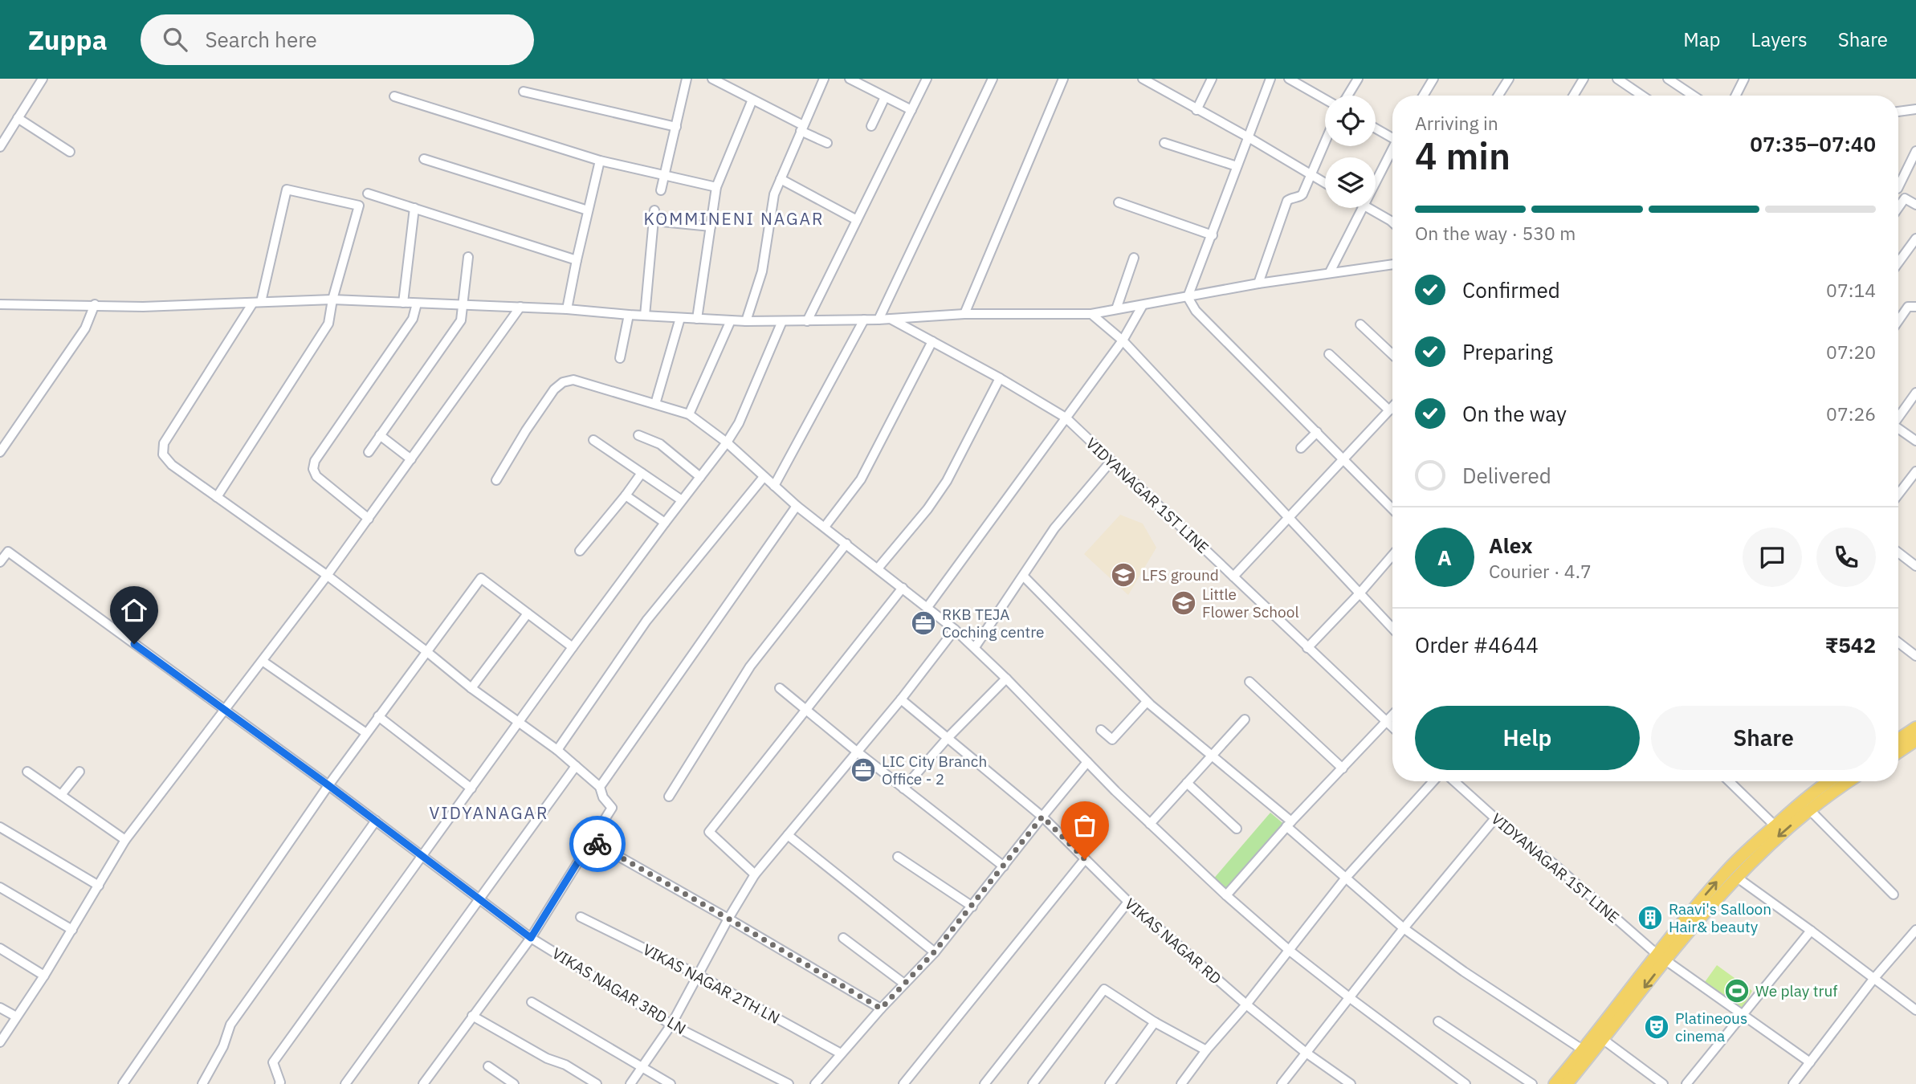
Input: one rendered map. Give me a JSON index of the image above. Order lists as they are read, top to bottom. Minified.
{"streets":{"street":["VIDYANAGAR 1ST LINE","VIKAS NAGAR RD","VIKAS NAGAR 2TH LN","VIKAS NAGAR 3RD LN"]},"districts":["KOMMINENI NAGAR","VIDYANAGAR"],"places":{"school or university":["LFS ground","Little Flower School"],"office":["RKB TEJA Coching centre","LIC City Branch Office - 2"],"building":["Raavi's Salloon Hair& beauty"],"sports":["We play truf"],"theatre":["Platineous cinema"]},"page":{"header":"Zuppa","search":"Search here","nav":["Map","Layers","Share"],"heading":["4 min","Arriving in","07:35–07:40"],"panel":["Alex","Courier · 4.7","Order #4644","₹542"],"bar":"On the way · 530 m","list":[["Confirmed","07:14"],["Preparing","07:20"],["On the way","07:26"],"Delivered"],"round":"A","buttons":["Help","Share"]}}
